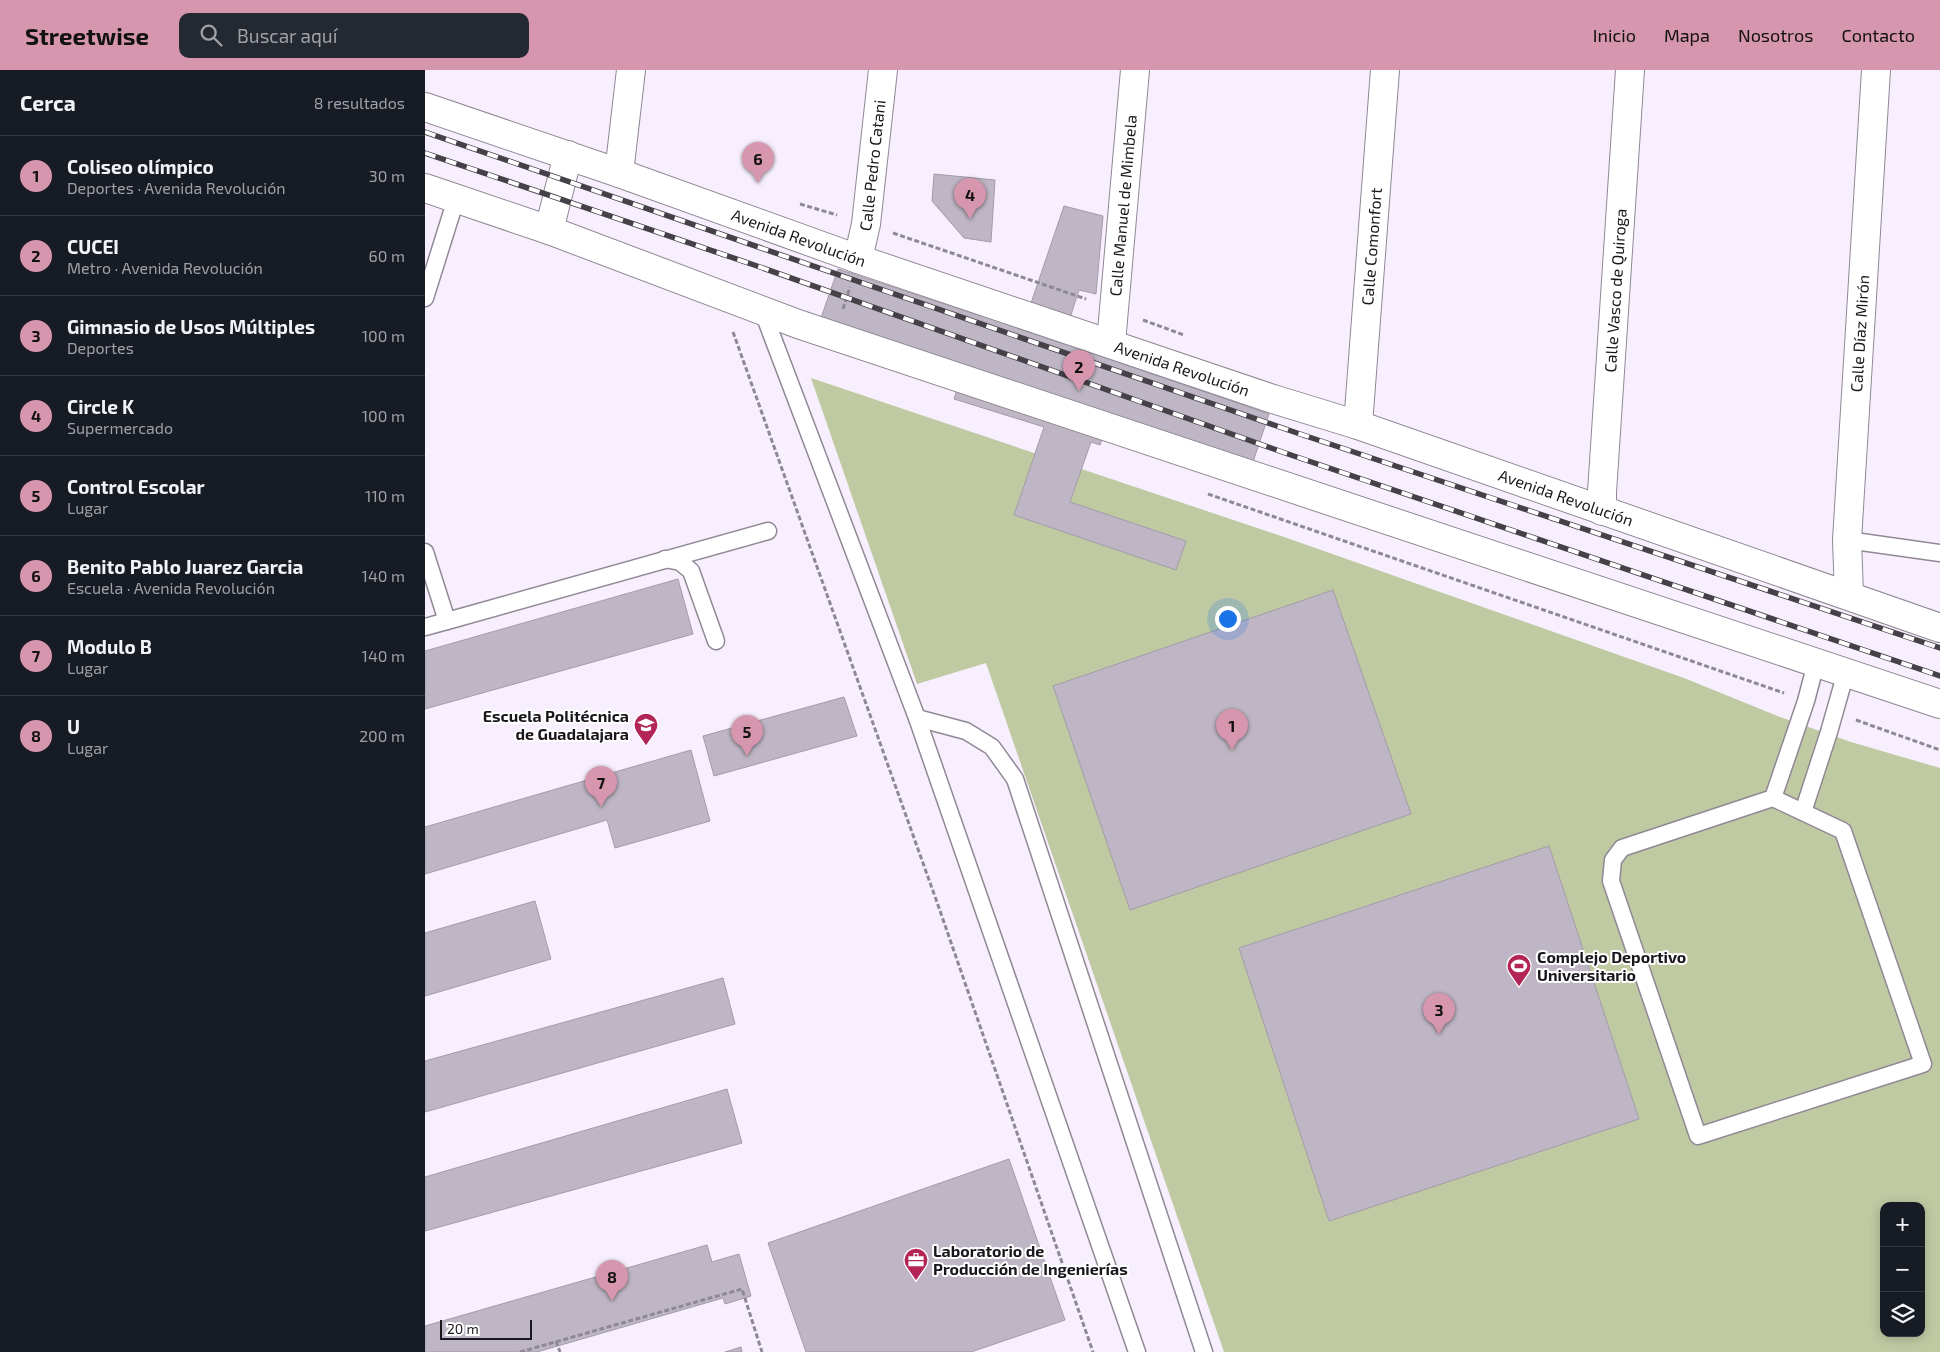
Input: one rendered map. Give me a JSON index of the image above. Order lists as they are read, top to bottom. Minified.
{"streets":{"main road":["Calle Pedro Catani","Calle Manuel de Mimbela","Avenida Revolución","Calle Comonfort","Calle Vasco de Quiroga","Calle Díaz Mirón"]},"crossings":[["Calle Pedro Catani","Avenida Revolución"],["Calle Manuel de Mimbela","Avenida Revolución"],["Avenida Revolución","Calle Comonfort"],["Avenida Revolución","Calle Vasco de Quiroga"],["Avenida Revolución","Calle Díaz Mirón"]],"places":{"school or university":["Escuela Politécnica de Guadalajara"],"sports":["Complejo Deportivo Universitario"],"office":["Laboratorio de Producción de Ingenierías"]},"scale_bar":"20 m","page":{"header":"Streetwise","search":"Buscar aquí","nav":["Inicio","Mapa","Nosotros","Contacto"],"heading":["Cerca","8 resultados"],"list":[{"mark":"1","name":"Coliseo olímpico","note":"Deportes · Avenida Revolución","value":"30 m"},{"mark":"2","name":"CUCEI","note":"Metro · Avenida Revolución","value":"60 m"},{"mark":"3","name":"Gimnasio de Usos Múltiples","note":"Deportes","value":"100 m"},{"mark":"4","name":"Circle K","note":"Supermercado","value":"100 m"},{"mark":"5","name":"Control Escolar","note":"Lugar","value":"110 m"},{"mark":"6","name":"Benito Pablo Juarez Garcia","note":"Escuela · Avenida Revolución","value":"140 m"},{"mark":"7","name":"Modulo B","note":"Lugar","value":"140 m"},{"mark":"8","name":"U","note":"Lugar","value":"200 m"}],"pins":["6","4","2","1","5","7","3","8"],"map_buttons":["+","−"],"scale":"20 m"}}
